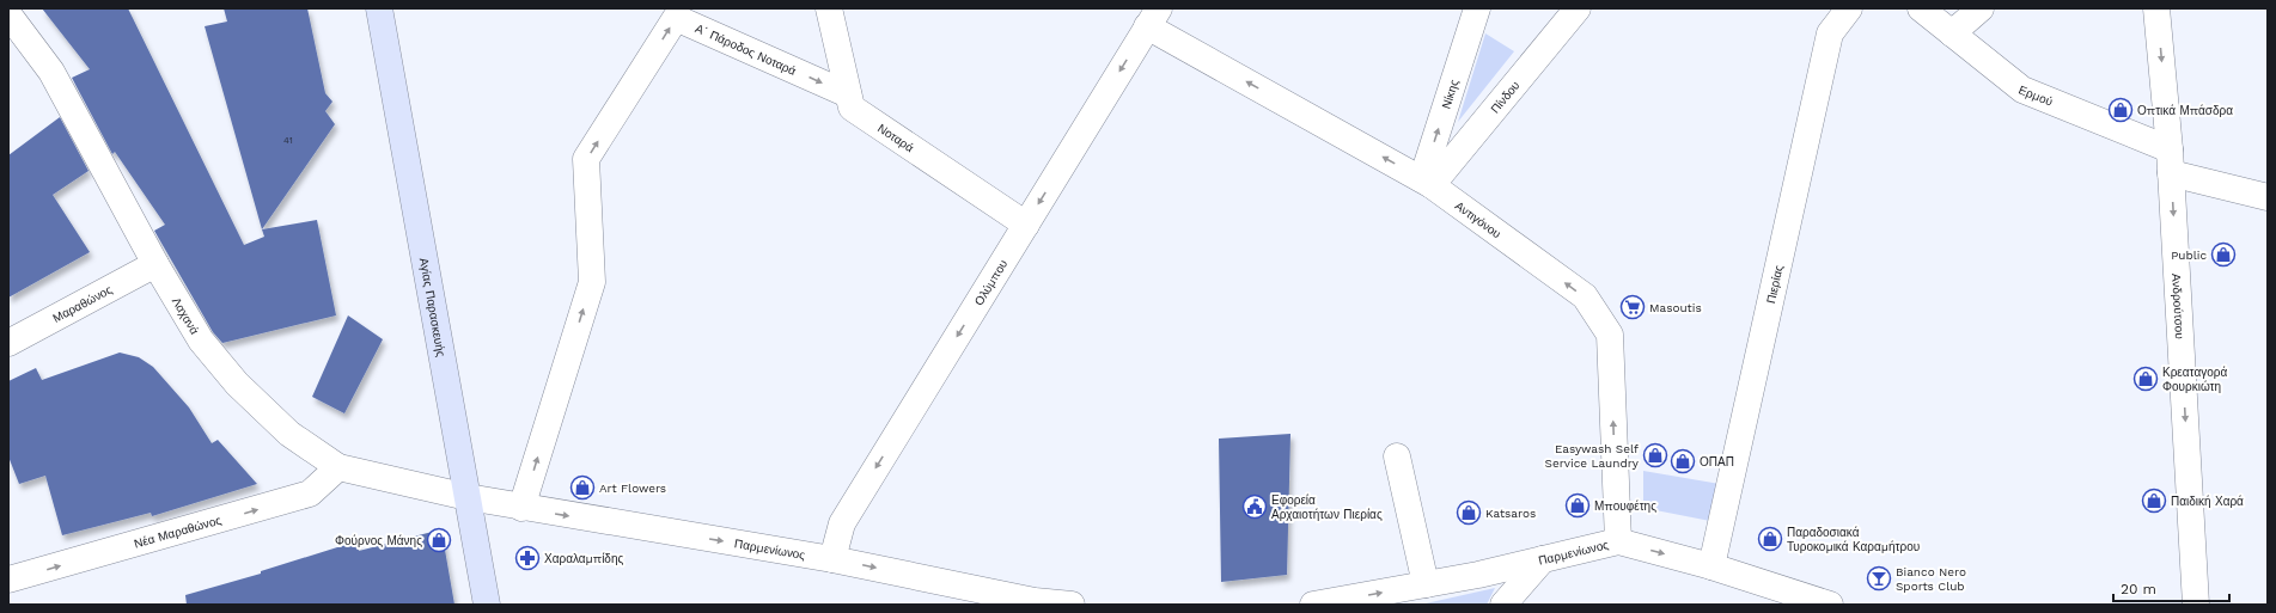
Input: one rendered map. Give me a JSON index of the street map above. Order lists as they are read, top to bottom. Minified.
{"streets":{"main road":["Αγίας Παρασκευής"],"street":["Α΄ Πάροδος Νοταρά","Νίκης","Ερμού","Πίνδου","Νοταρά","Αντιγόνου","Ολύμπου","Πιερίας","Μαραθώνος","Ανδρούτσου","Λαχανά","Νέα Μαραθώνος","Παρμενίωνος"]},"crossings":[["Α΄ Πάροδος Νοταρά","Νοταρά"],["Α΄ Πάροδος Νοταρά","Παρμενίωνος"],["Νίκης","Πίνδου"],["Νίκης","Αντιγόνου"],["Ερμού","Ανδρούτσου"],["Πίνδου","Αντιγόνου"],["Νοταρά","Ολύμπου"],["Αντιγόνου","Ολύμπου"],["Αντιγόνου","Παρμενίωνος"],["Ολύμπου","Παρμενίωνος"],["Πιερίας","Παρμενίωνος"],["Μαραθώνος","Λαχανά"],["Αγίας Παρασκευής","Λαχανά"],["Αγίας Παρασκευής","Παρμενίωνος"],["Λαχανά","Νέα Μαραθώνος"],["Λαχανά","Παρμενίωνος"]],"one_way":["Νίκης","Αντιγόνου","Ολύμπου","Ανδρούτσου","Νέα Μαραθώνος","Παρμενίωνος"],"places":{"shop":["Οπτικά Μπάσδρα","Public","Κρεαταγορά Φουρκιώτη","Easywash Self Service Laundry","ΟΠΑΠ","Art Flowers","Παιδική Χαρά","Μπουφέτης","Katsaros","Παραδοσιακά Τυροκομικά Καραμήτρου","Φούρνος Μάνης"],"supermarket":["Masoutis"],"public building":["Εφορεία Αρχαιοτήτων Πιερίας"],"pharmacy":["Χαραλαμπίδης"],"bar":["Bianco Nero Sports Club"]},"house_numbers":["41"],"scale_bar":"20 m"}
